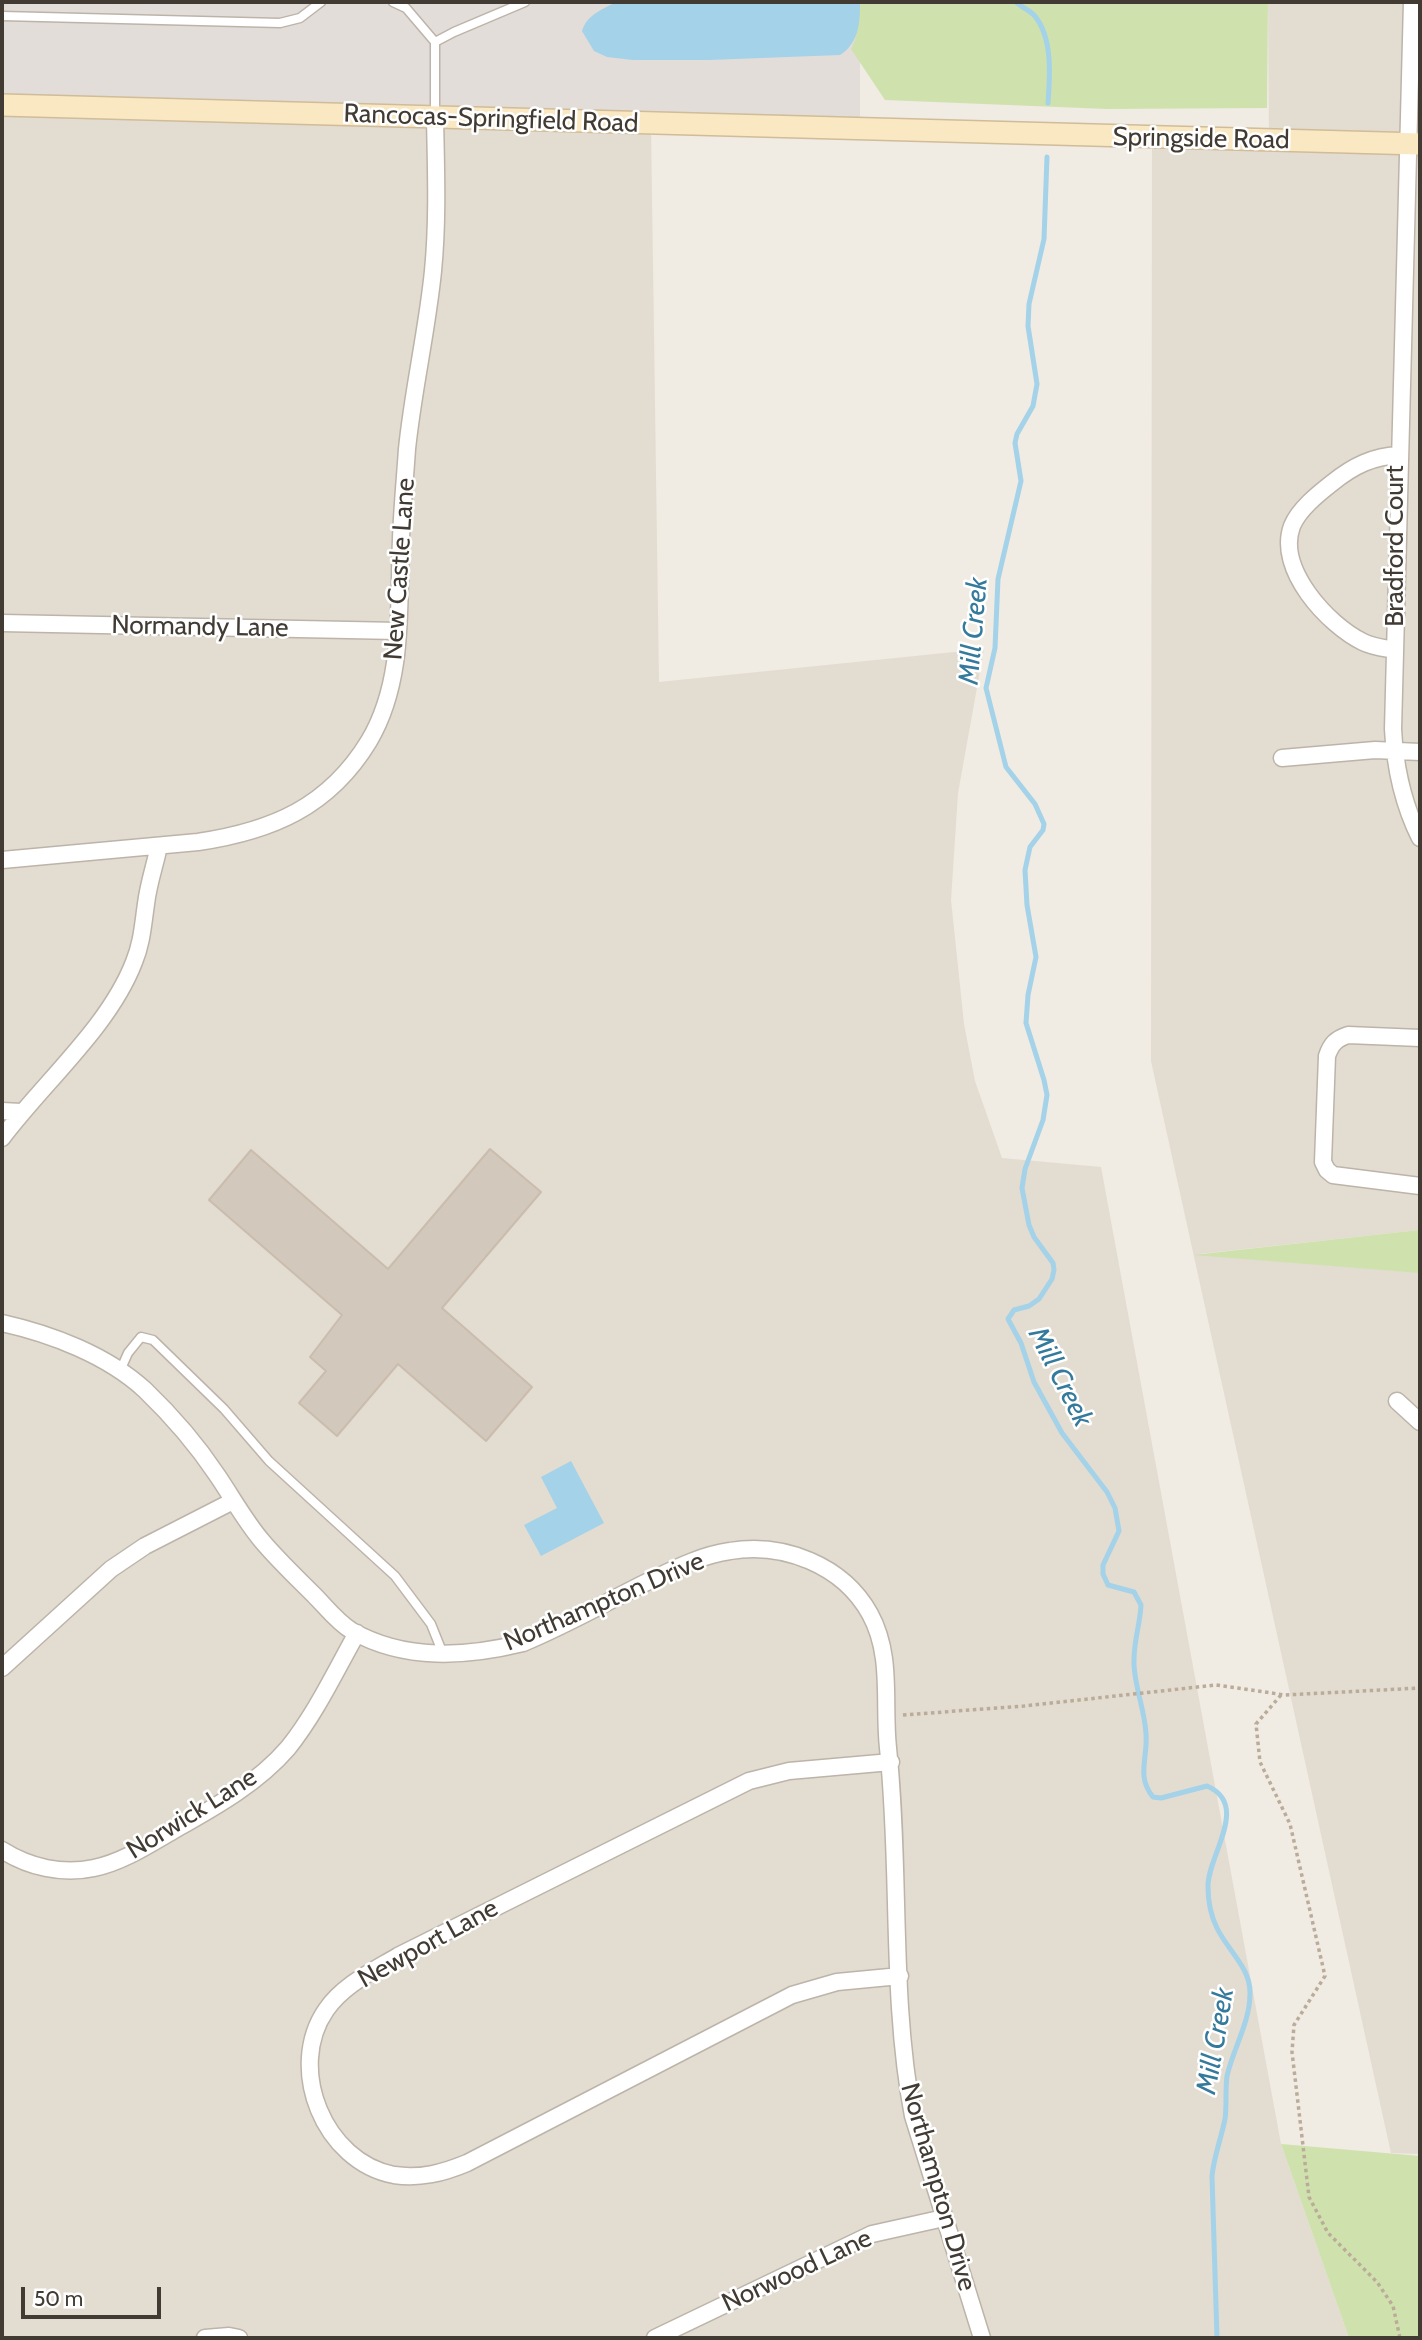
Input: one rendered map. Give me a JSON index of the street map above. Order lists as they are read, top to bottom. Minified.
{"streets":{"main road":["Rancocas-Springfield Road","Springside Road"],"street":["Bradford Court","New Castle Lane","Normandy Lane","Northampton Drive","Norwick Lane","Newport Lane","Norwood Lane"]},"crossings":[["Rancocas-Springfield Road","Springside Road"],["Rancocas-Springfield Road","New Castle Lane"],["New Castle Lane","Normandy Lane"],["Northampton Drive","Norwick Lane"],["Northampton Drive","Newport Lane"],["Northampton Drive","Norwood Lane"]],"water":["Mill Creek"],"scale_bar":"50 m"}
